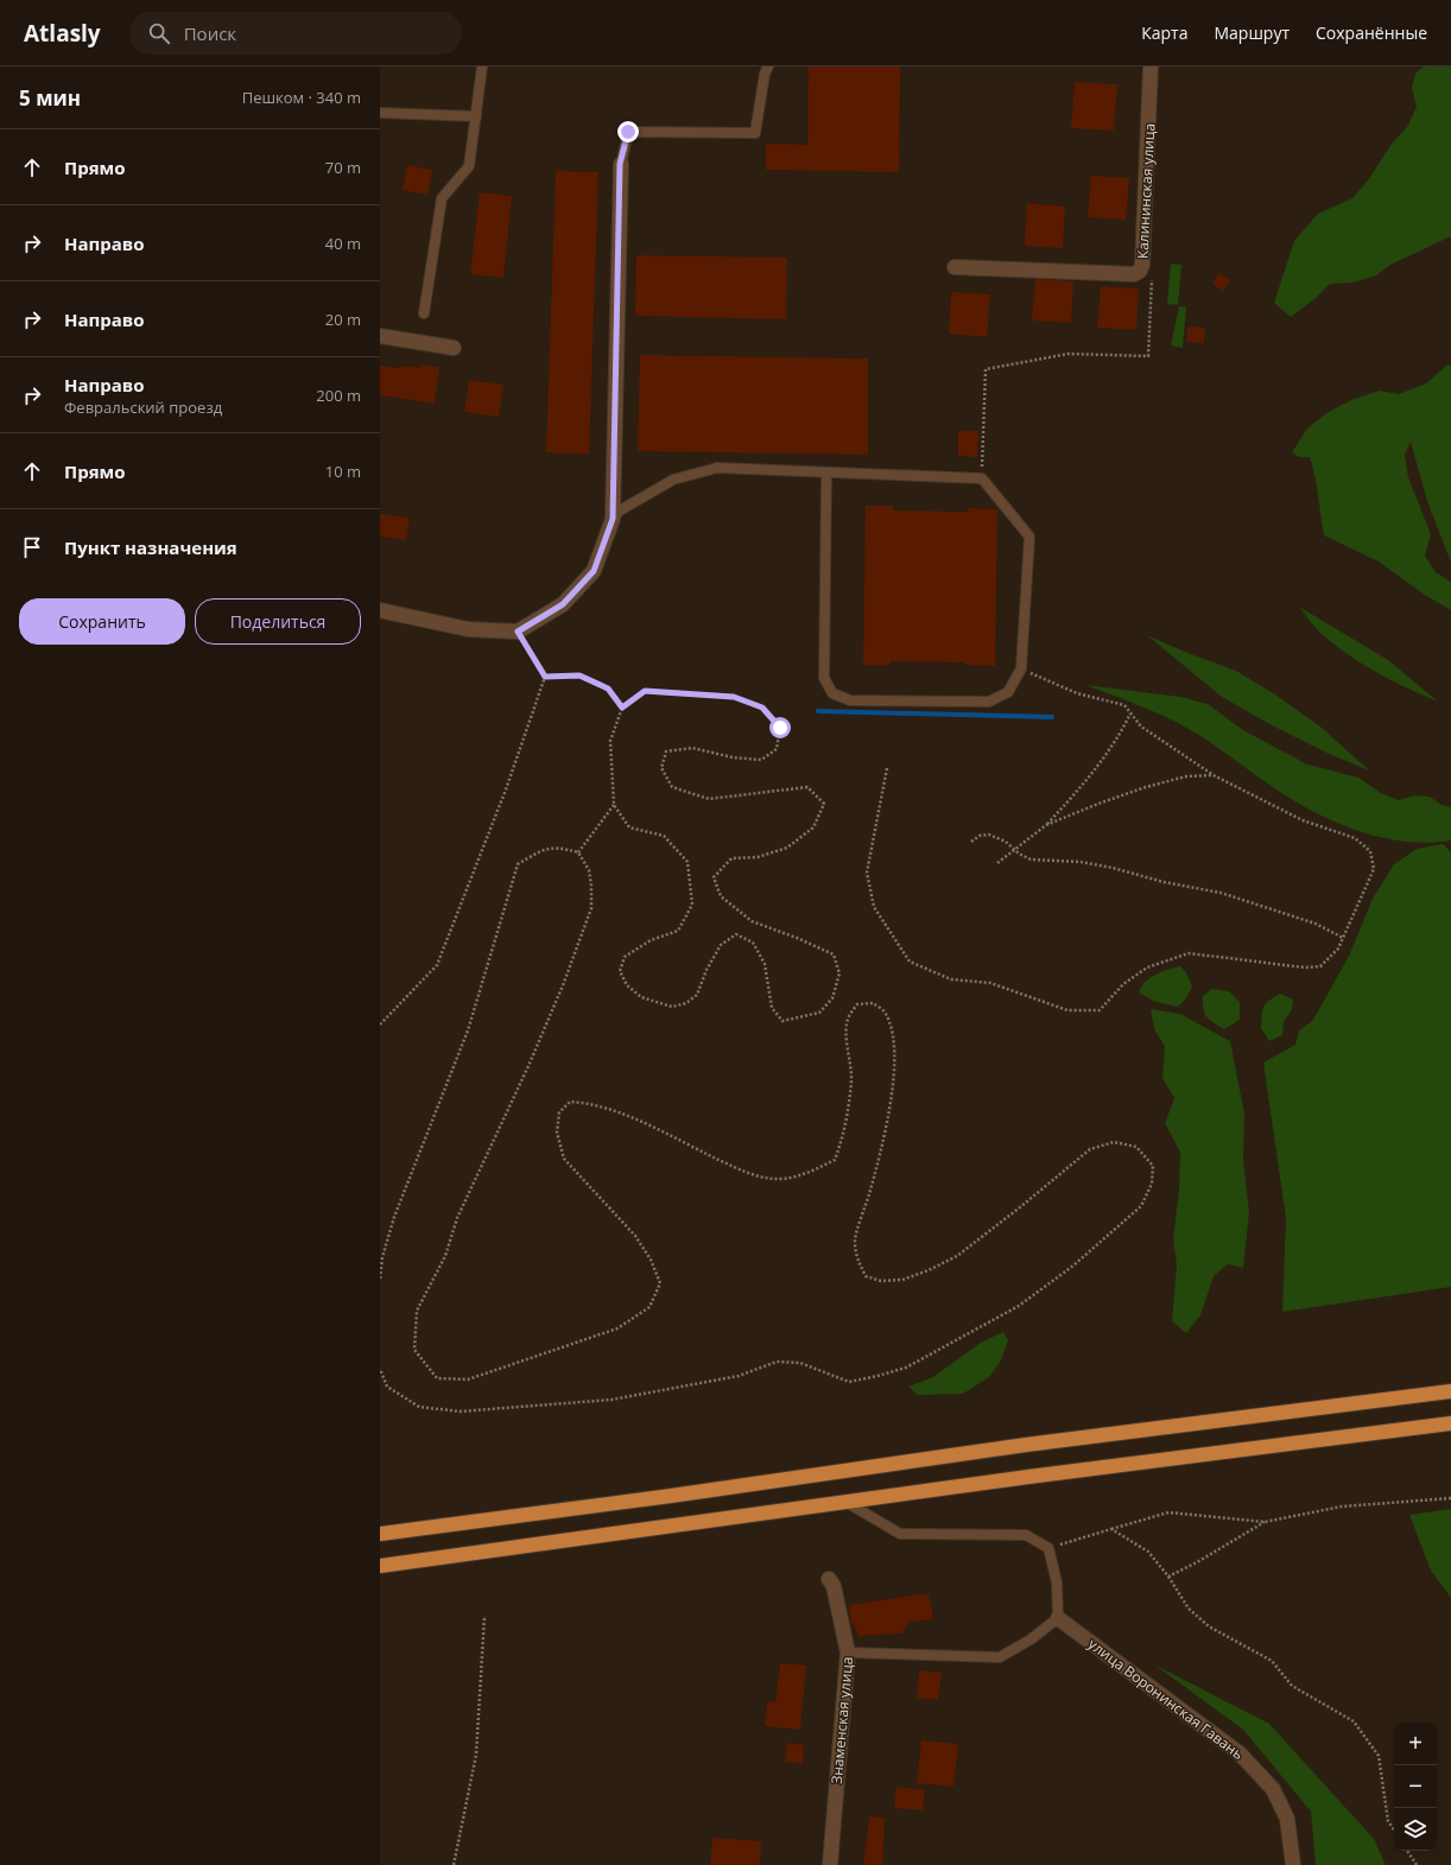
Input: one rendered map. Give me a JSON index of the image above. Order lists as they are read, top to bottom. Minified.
{"streets":{"street":["Калининская улица","улица Воронинская Гавань","Знаменская улица"]},"page":{"header":"Atlasly","search":"Поиск","nav":["Карта","Маршрут","Сохранённые"],"heading":["5 мин","Пешком · 340 m"],"list":[["Прямо","70 m"],["Направо","40 m"],["Направо","20 m"],["Направо","Февральский проезд","200 m"],["Прямо","10 m"],"Пункт назначения"],"buttons":["Сохранить","Поделиться"],"map_buttons":["+","−"]}}
